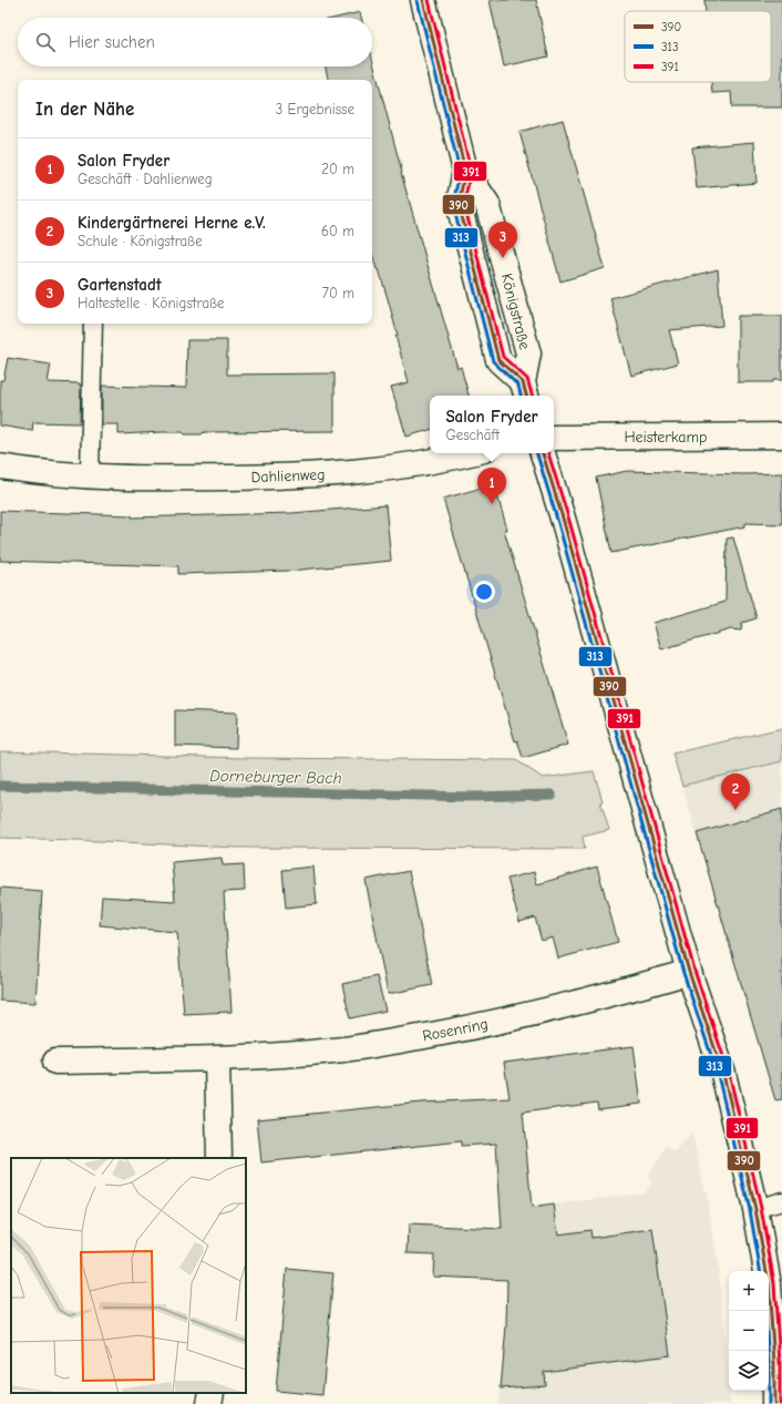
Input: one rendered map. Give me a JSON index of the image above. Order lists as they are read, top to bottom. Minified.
{"streets":{"street":["Königstraße","Heisterkamp","Dahlienweg","Rosenring"]},"water":["Dorneburger Bach"],"lines":["transit line 390","transit line 391","transit line 313"],"legend":["390","313","391"],"page":{"search":"Hier suchen","heading":["In der Nähe","3 Ergebnisse"],"list":[{"mark":"1","name":"Salon Fryder","note":"Geschäft · Dahlienweg","value":"20 m"},{"mark":"2","name":"Kindergärtnerei Herne e.V.","note":"Schule · Königstraße","value":"60 m"},{"mark":"3","name":"Gartenstadt","note":"Haltestelle · Königstraße","value":"70 m"}],"pins":["3","1","2"],"popup":["Salon Fryder","Geschäft"],"map_buttons":["+","−"]}}
